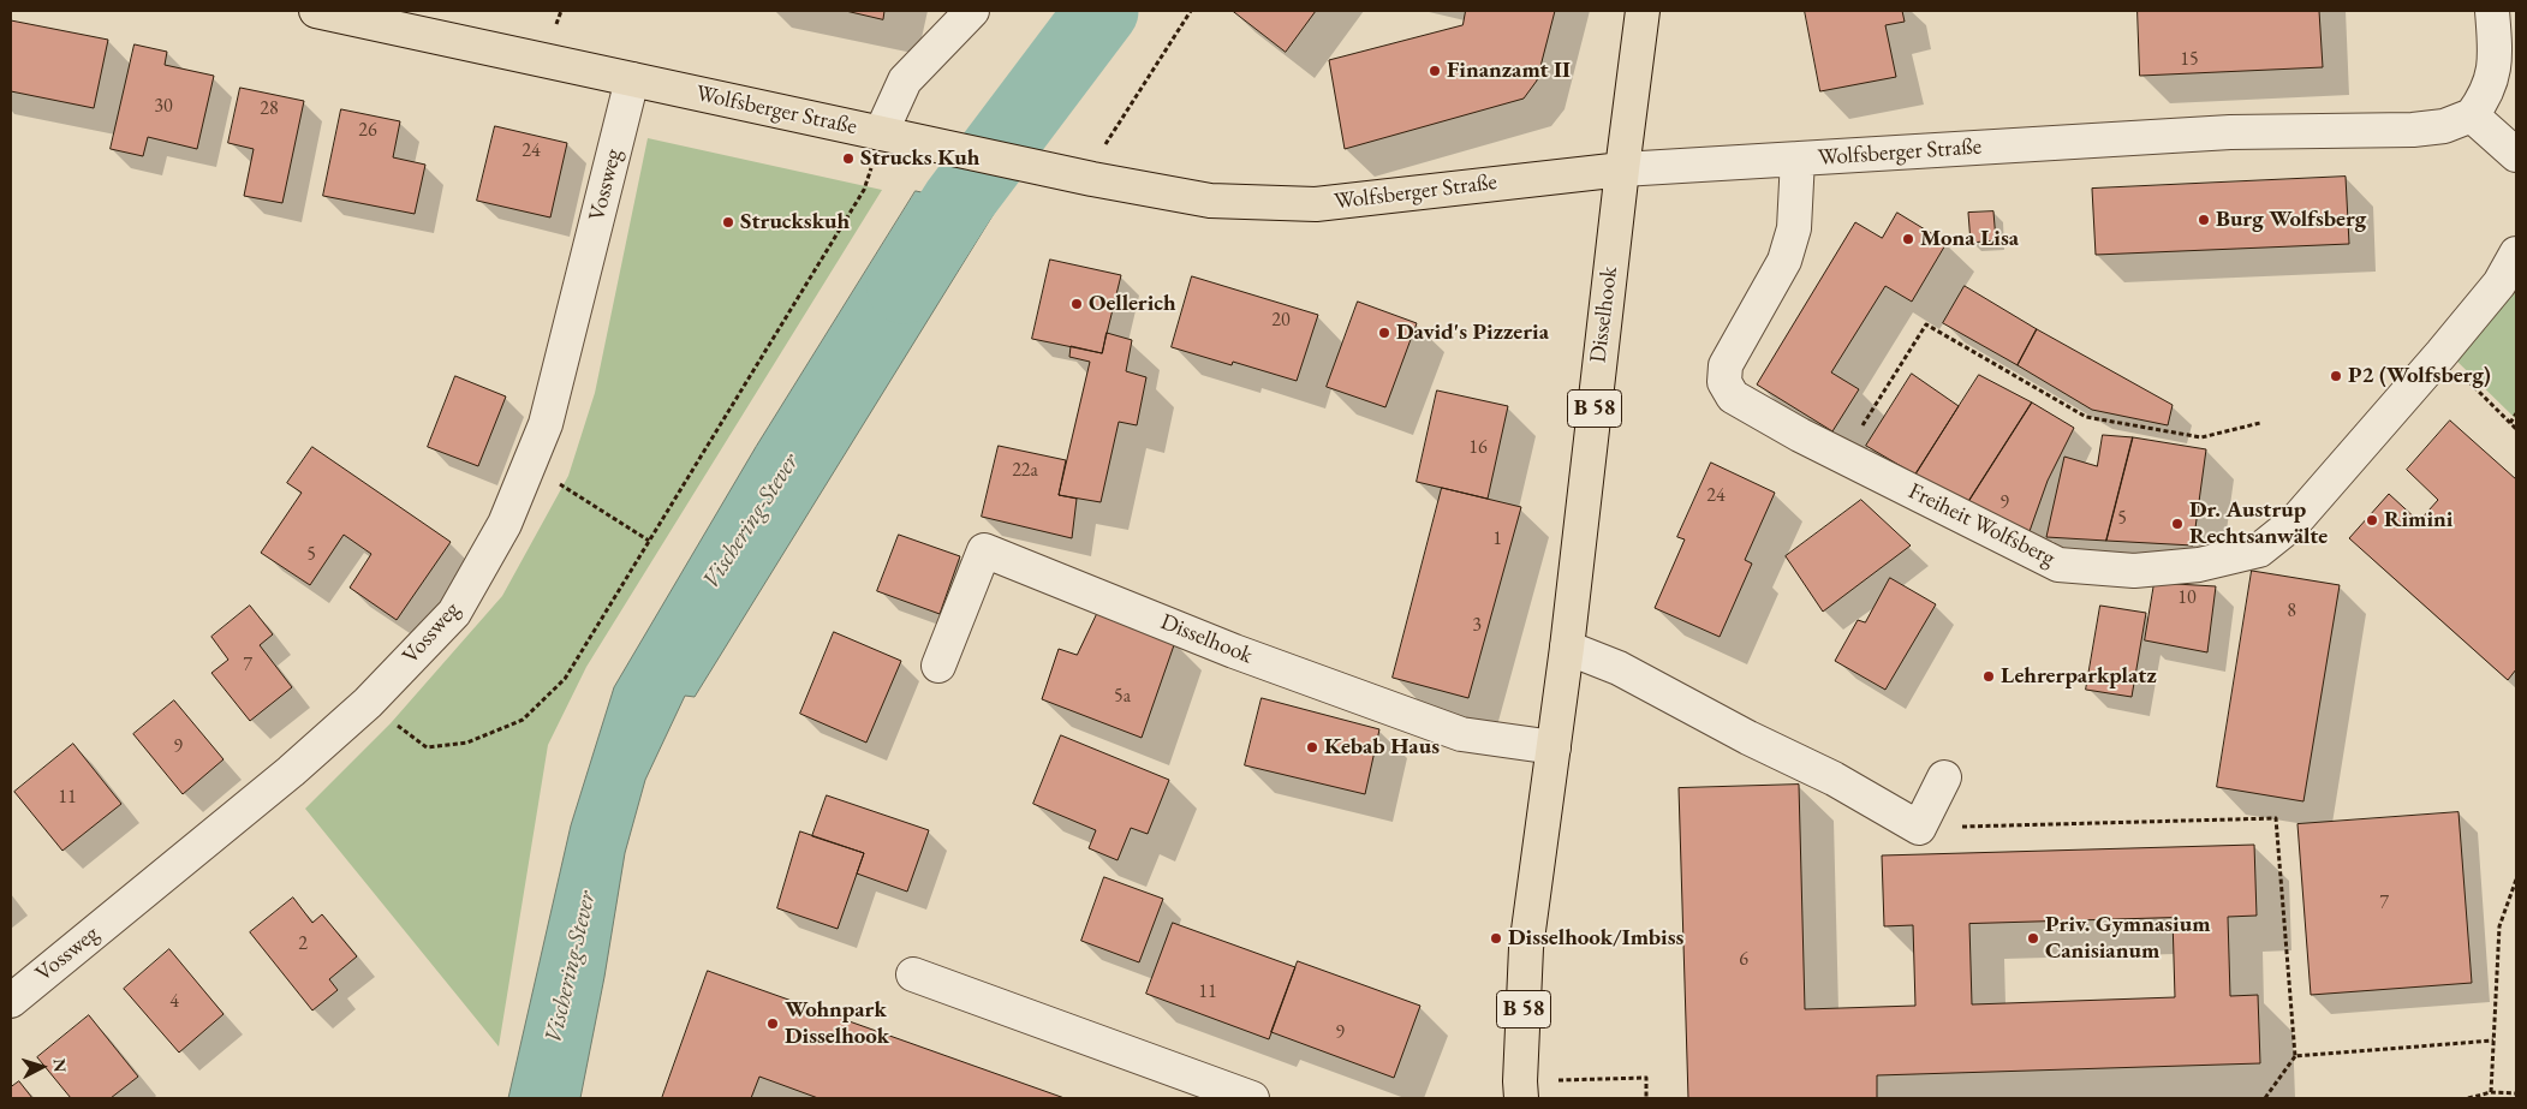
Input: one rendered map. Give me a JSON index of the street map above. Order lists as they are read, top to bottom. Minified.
{"streets":{"main road":["Wolfsberger Straße","Disselhook","B 58"],"street":["Vossweg","Freiheit Wolfsberg"]},"crossings":[["Wolfsberger Straße","Vossweg"],["Wolfsberger Straße","Disselhook"],["Wolfsberger Straße","B 58"],["Wolfsberger Straße","Freiheit Wolfsberg"],["Disselhook","B 58"]],"water":["Vischering-Stever"],"places":["Finanzamt II","Strucks Kuh","Burg Wolfsberg","Struckskuh","Mona Lisa","Oellerich","David's Pizzeria","P2 (Wolfsberg)","Rimini","Dr. Austrup Rechtsanwälte","Lehrerparkplatz","Kebab Haus","Disselhook/Imbiss","Priv. Gymnasium Canisianum","Wohnpark Disselhook"],"house_numbers":["15","30","28","26","24","20","16","22a","24","9","5","1","5","10","8","3","7","5a","9","11","7","2","6","11","4","9"],"north":"right"}
